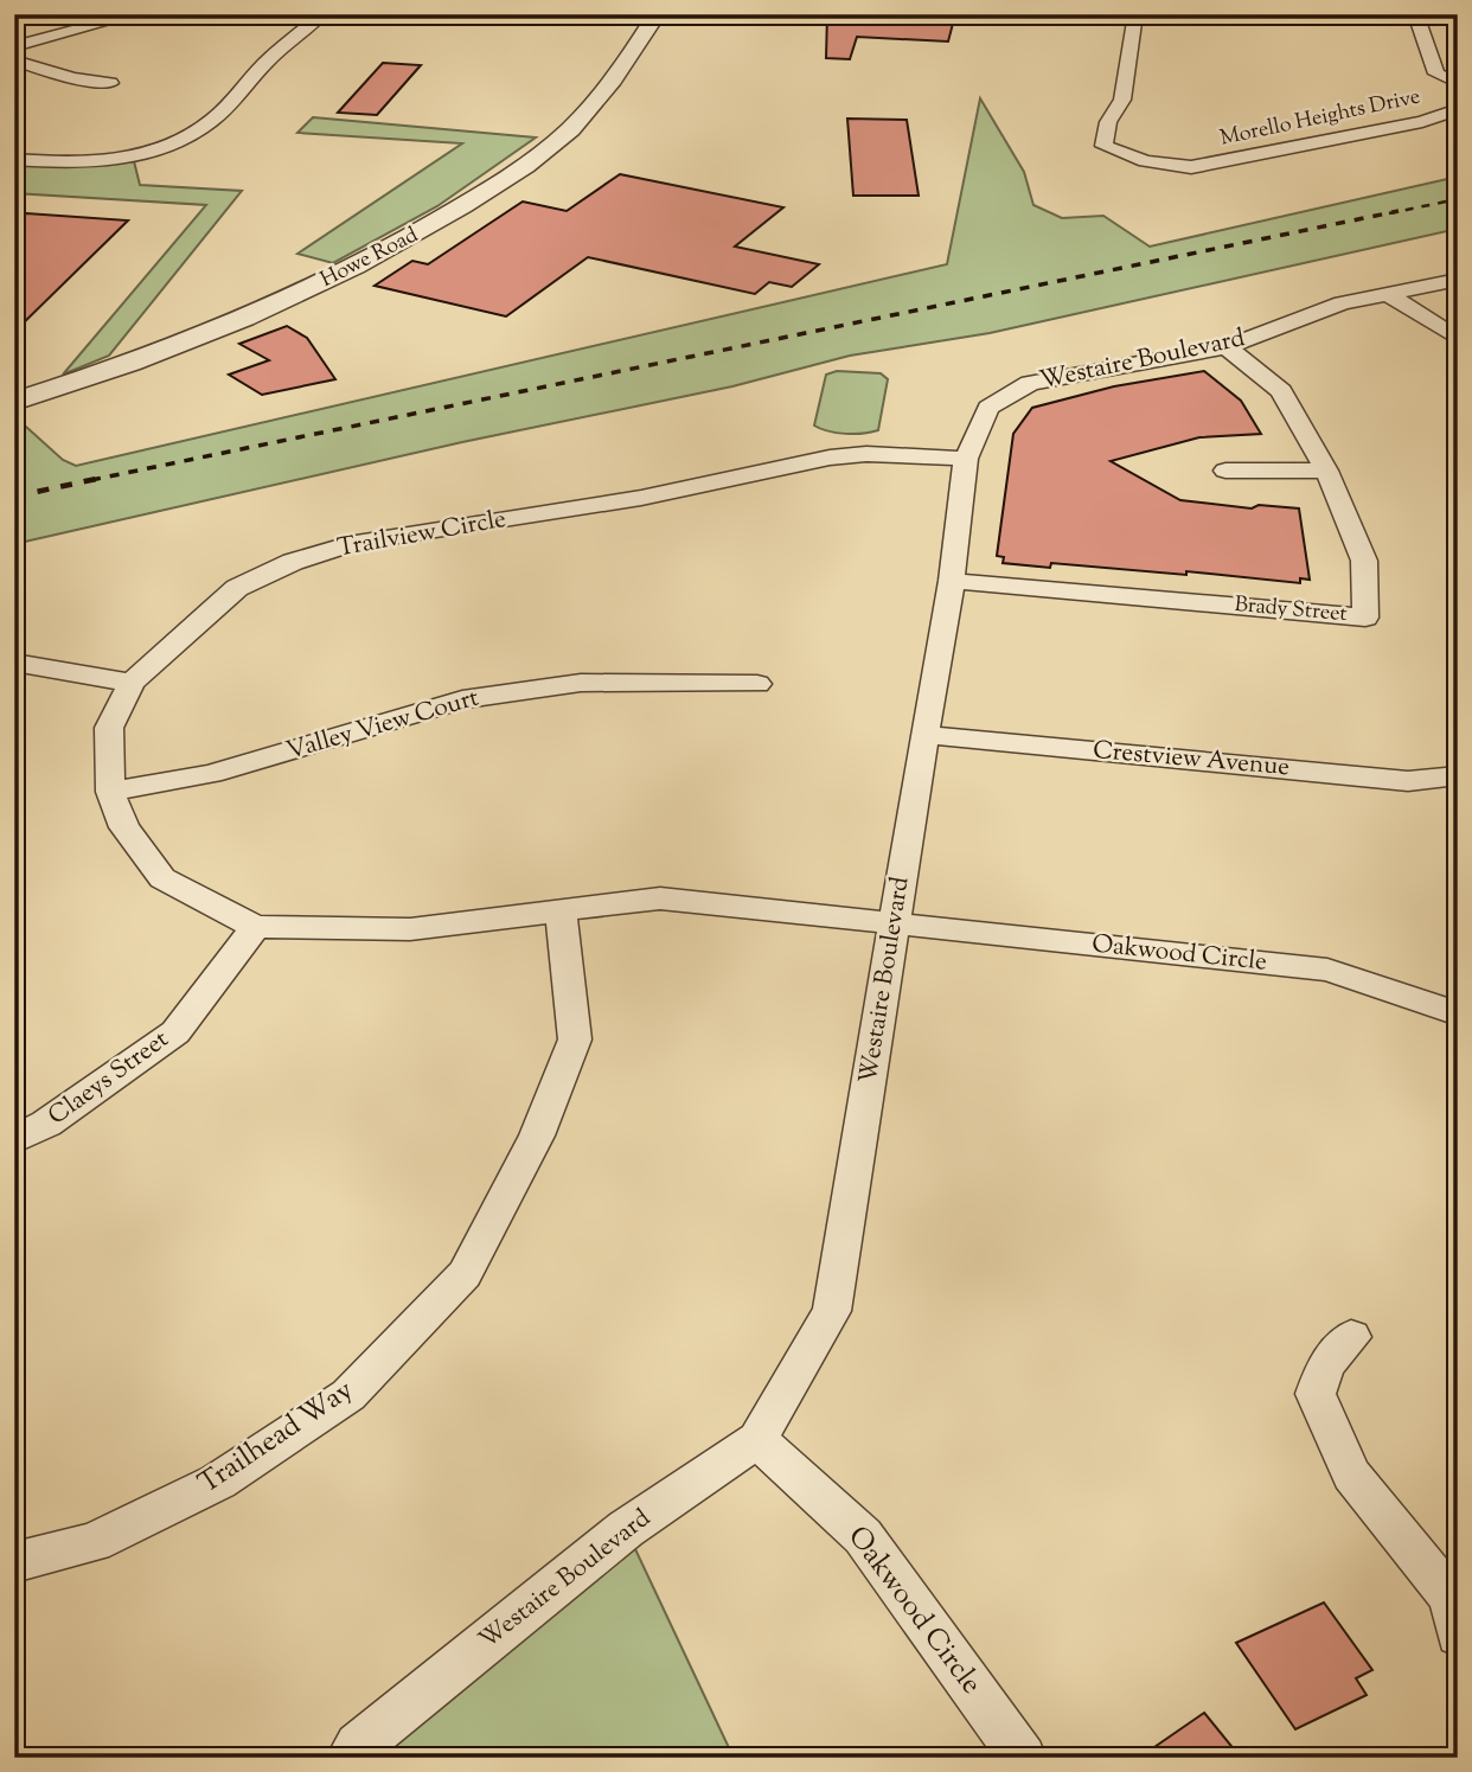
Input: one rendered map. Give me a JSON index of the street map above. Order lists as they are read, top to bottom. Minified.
{"streets":{"street":["Morello Heights Drive","Howe Road","Westaire Boulevard","Trailview Circle","Brady Street","Valley View Court","Crestview Avenue","Oakwood Circle","Claeys Street","Trailhead Way"]},"crossings":[["Westaire Boulevard","Trailview Circle"],["Westaire Boulevard","Brady Street"],["Westaire Boulevard","Crestview Avenue"],["Westaire Boulevard","Oakwood Circle"],["Trailview Circle","Valley View Court"],["Trailview Circle","Oakwood Circle"],["Trailview Circle","Claeys Street"],["Trailview Circle","Trailhead Way"]]}
